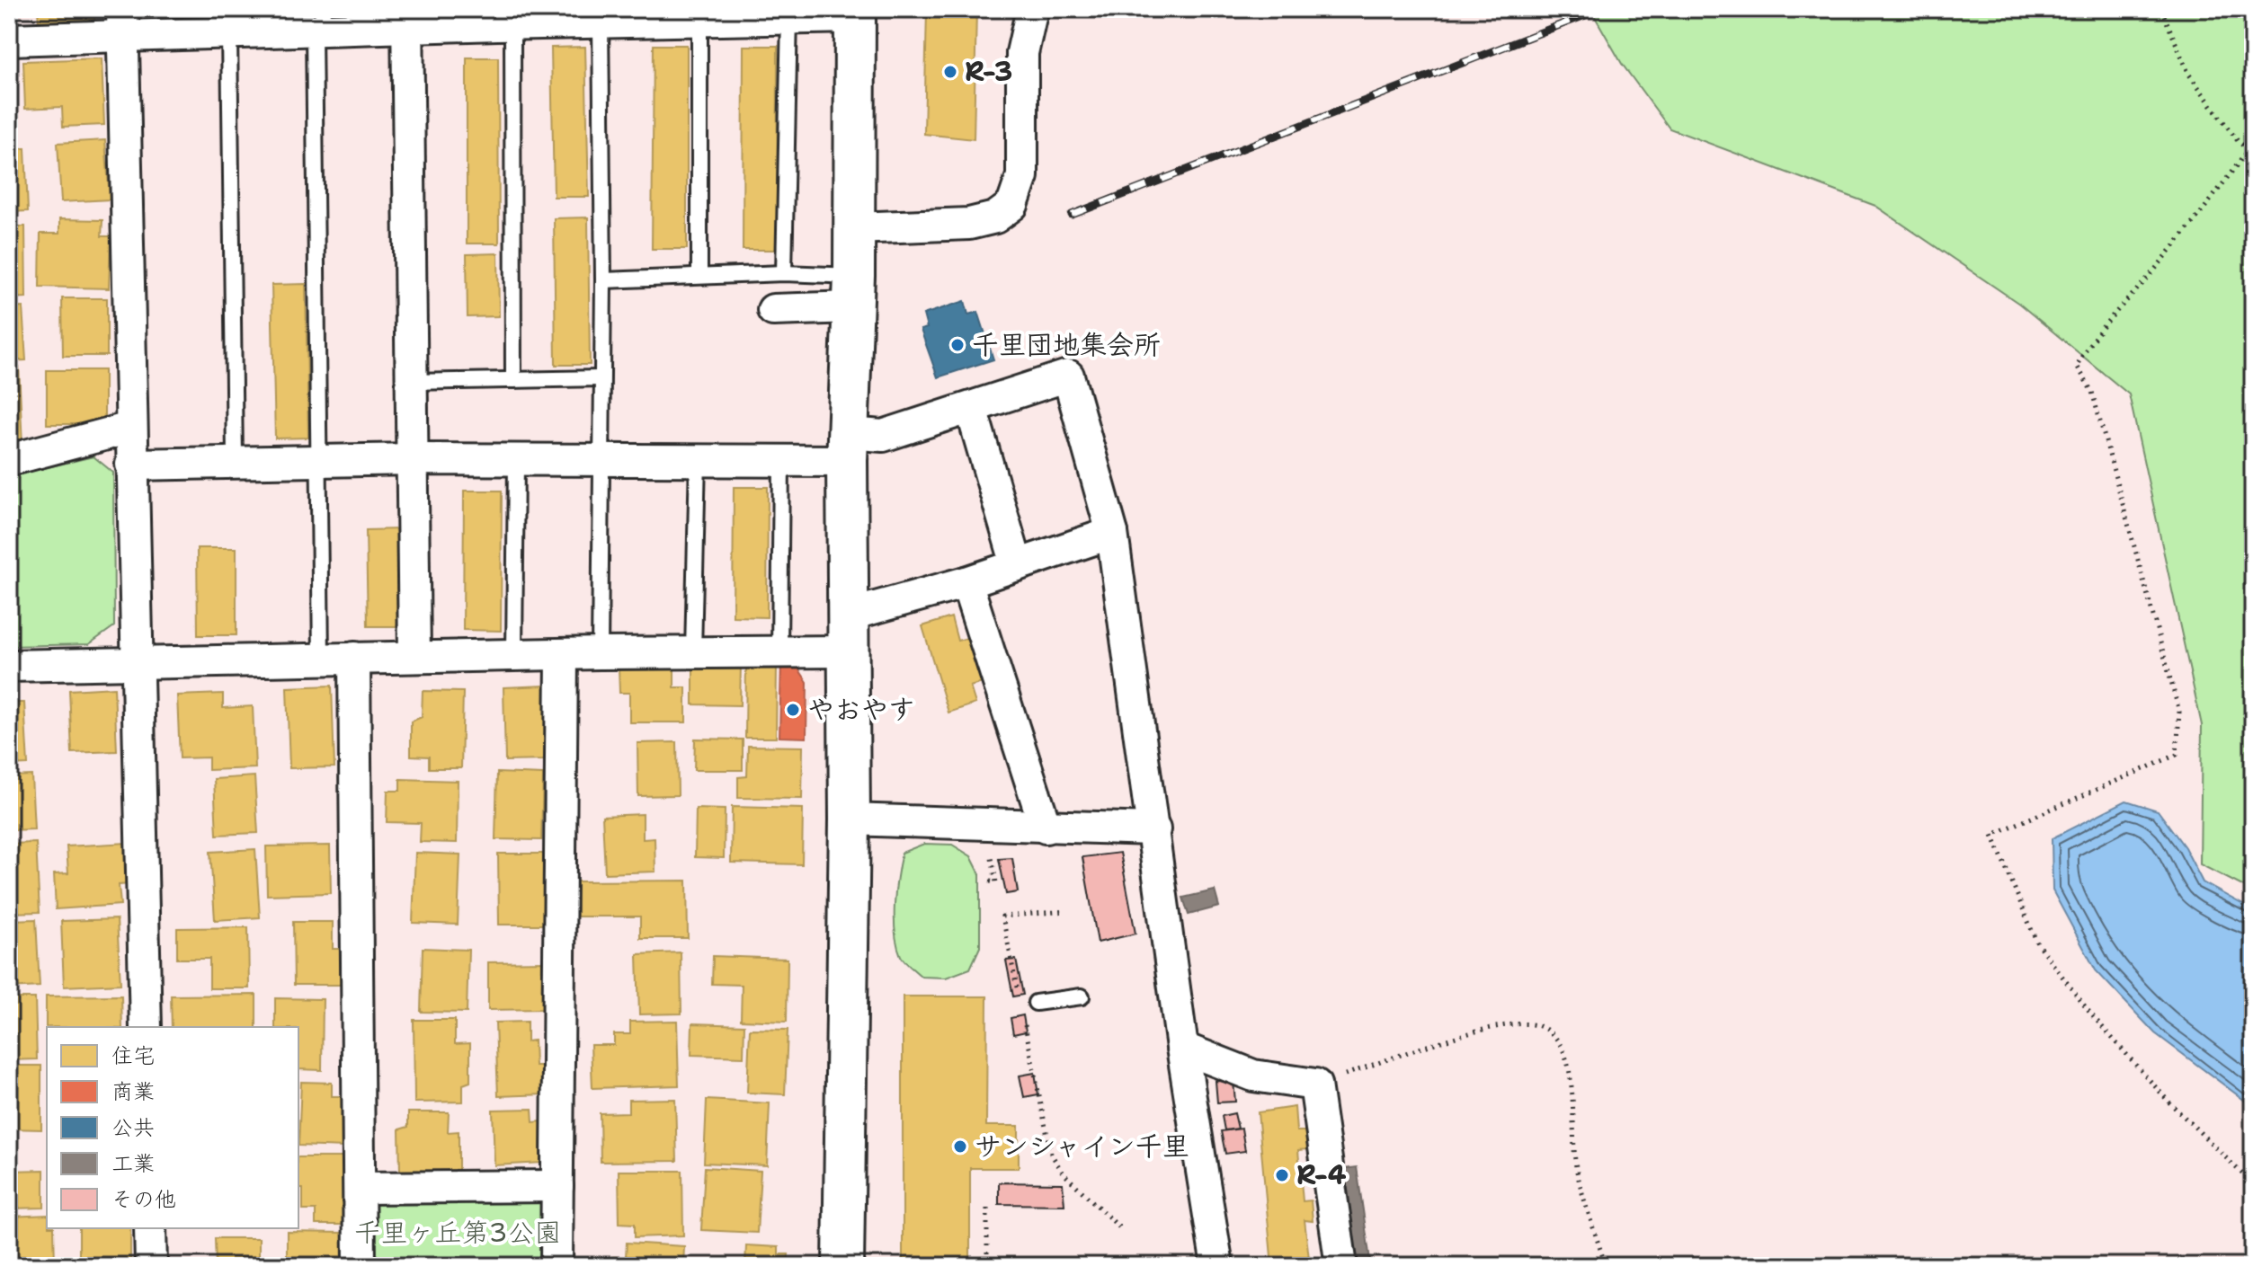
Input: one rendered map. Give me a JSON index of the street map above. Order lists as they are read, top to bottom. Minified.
{"parks":["千里ヶ丘第3公園"],"places":["R-3","千里団地集会所","やおやす","サンシャイン千里","R-4"],"legend":["住宅","商業","公共","工業","その他"]}
